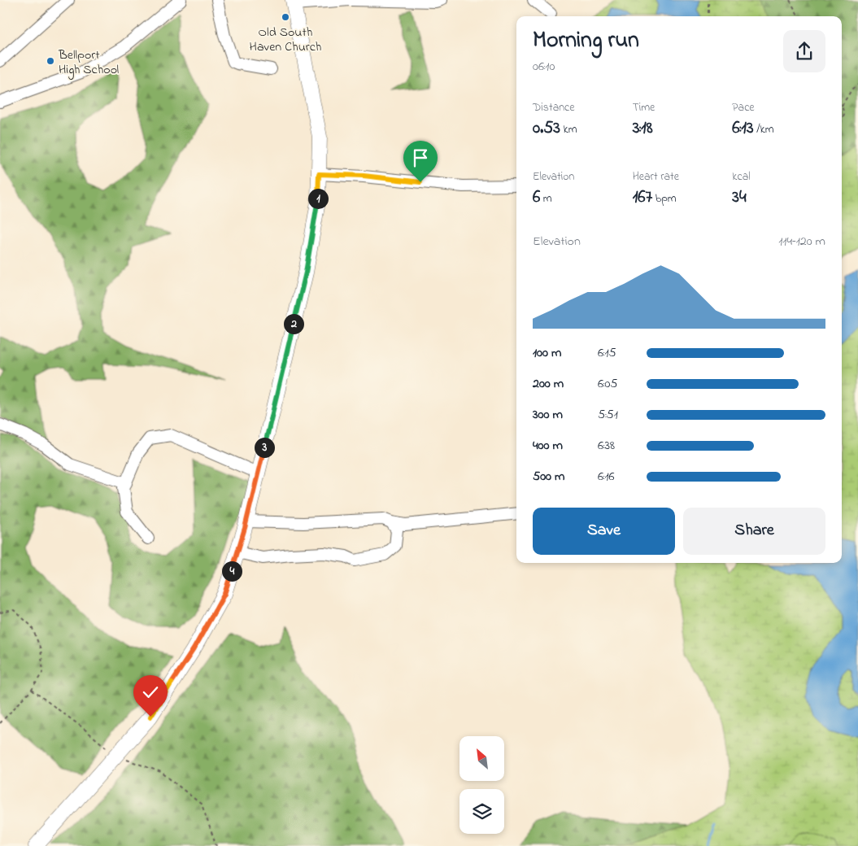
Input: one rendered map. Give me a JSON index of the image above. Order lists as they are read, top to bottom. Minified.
{"places":["Old South Haven Church","Bellport High School"],"north":"top left","page":{"heading":["Morning run","06:10"],"stats":[["Distance","0.53 km"],["Time","3:18"],["Pace","6:13 /km"],["Elevation","6 m"],["Heart rate","167 bpm"],["kcal","34"]],"pins":["1","2","3","4"],"chart":["Elevation","114–120 m"],"list":[{"name":"100 m","note":"6:15"},{"name":"200 m","note":"6:05"},{"name":"300 m","note":"5:51"},{"name":"400 m","note":"6:38"},{"name":"500 m","note":"6:16"}],"buttons":["Save","Share"]}}
